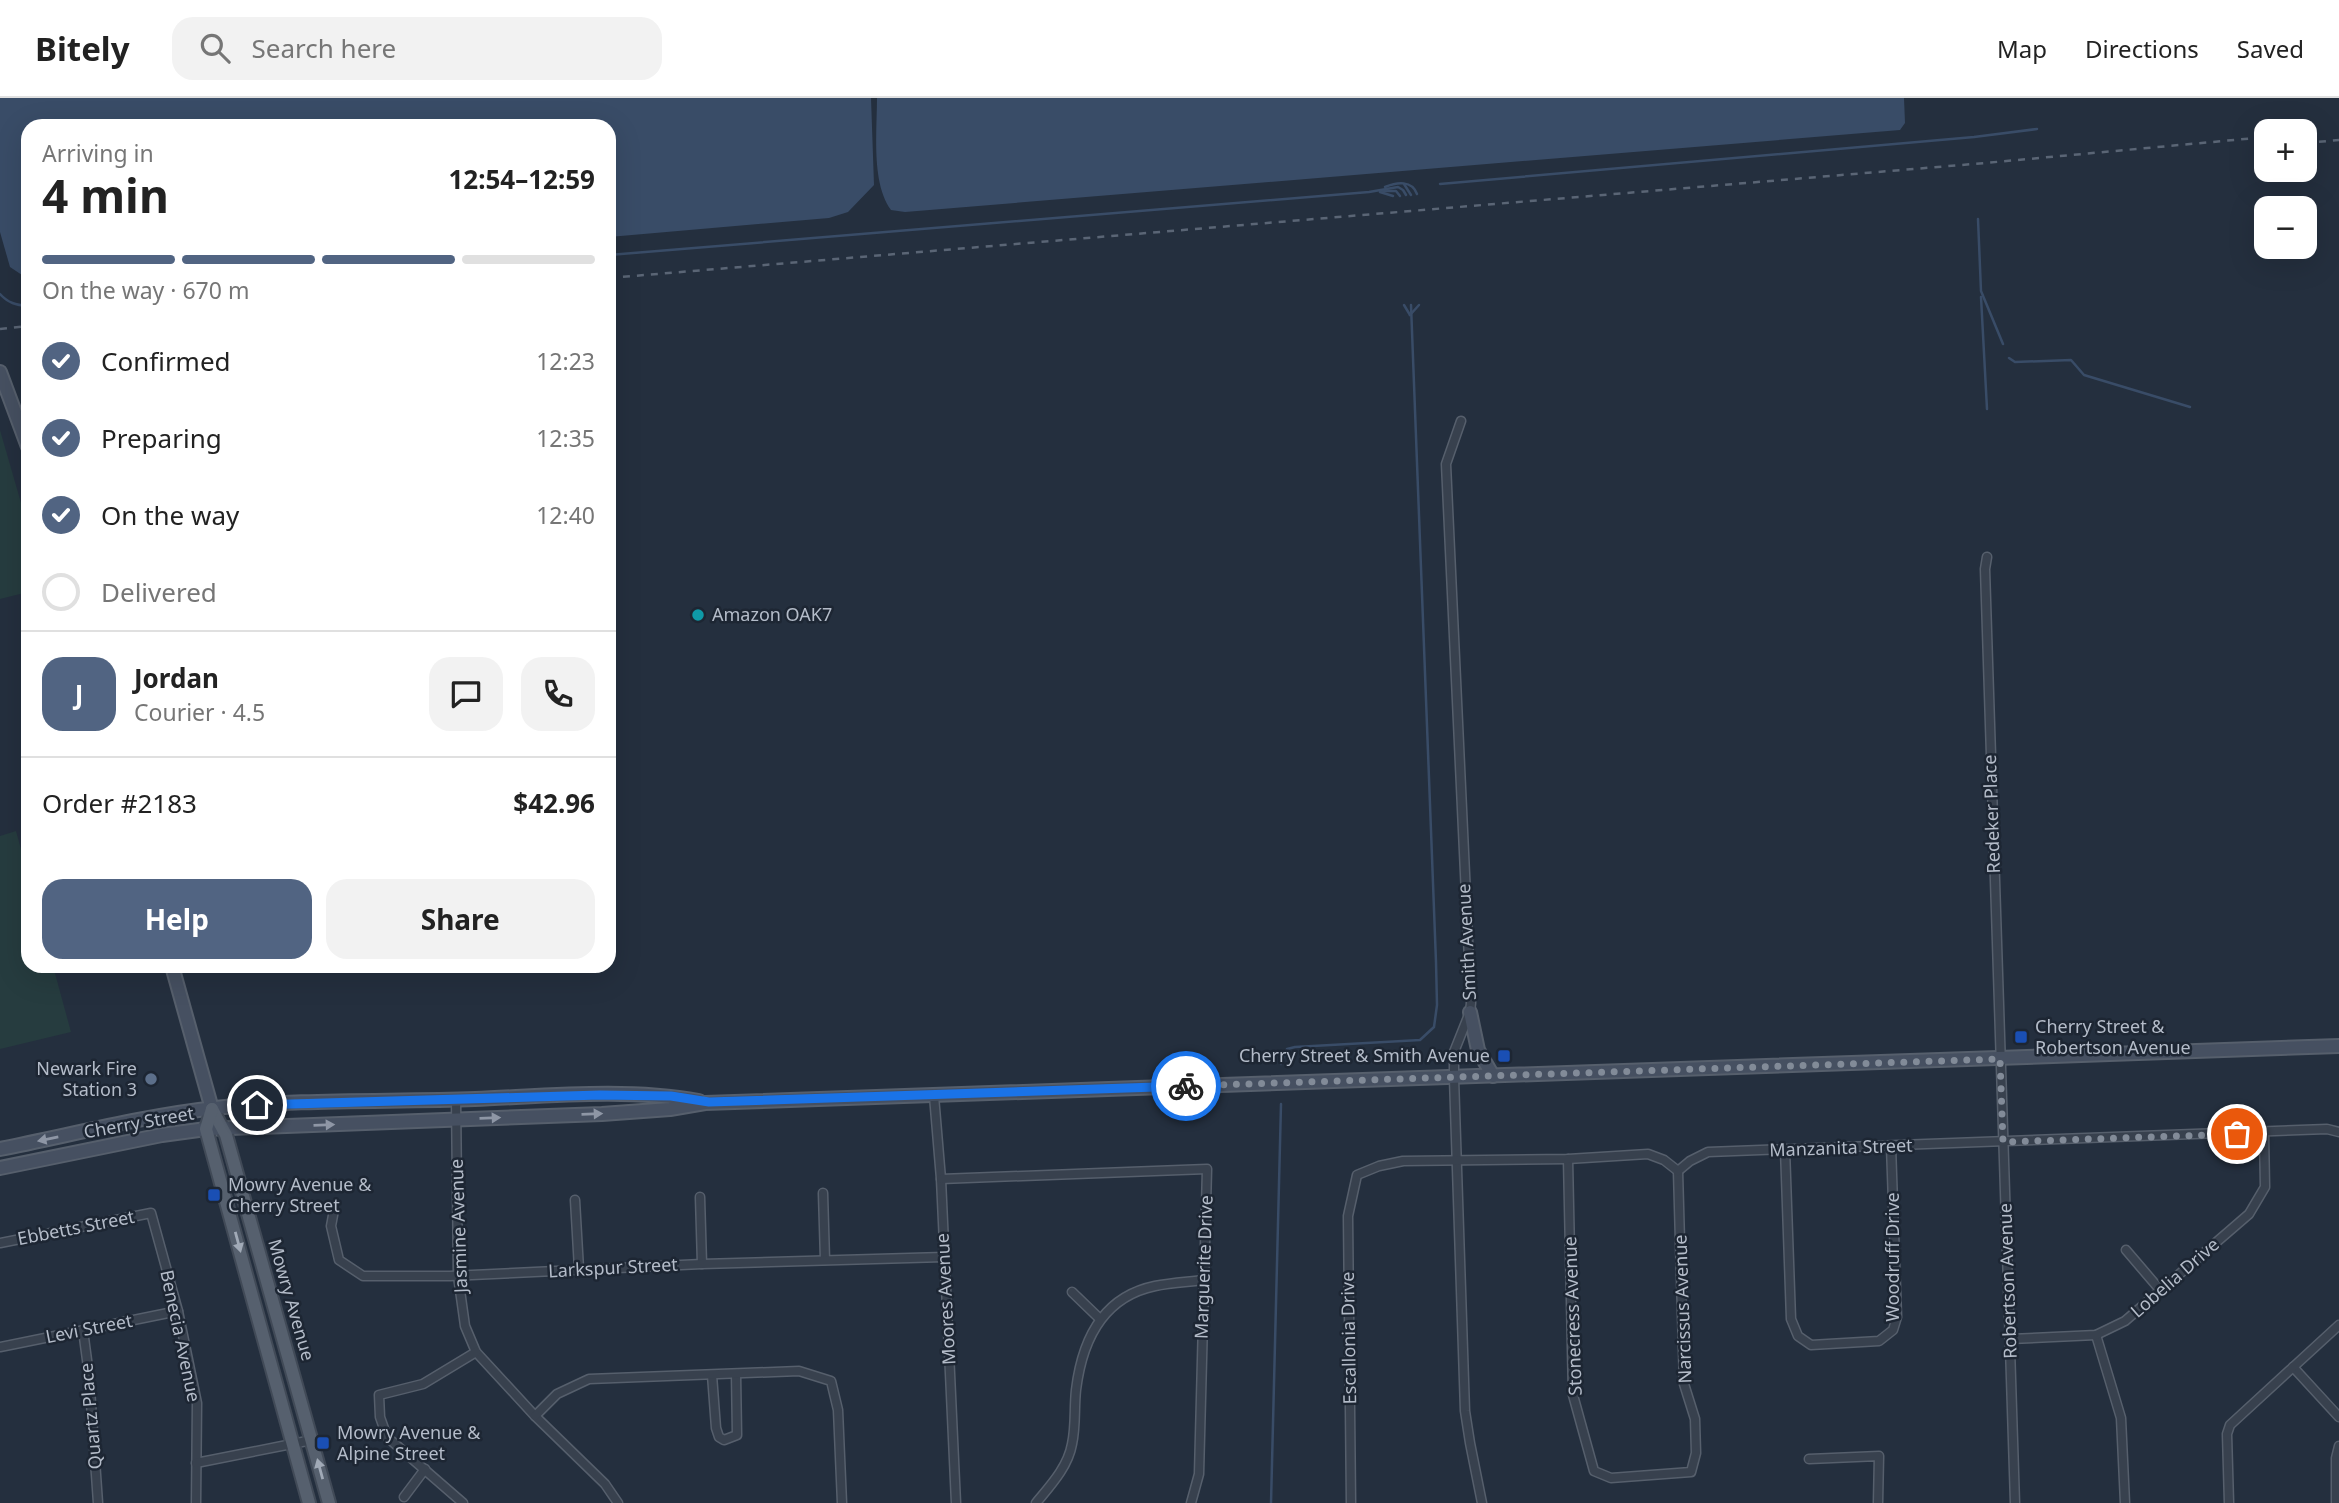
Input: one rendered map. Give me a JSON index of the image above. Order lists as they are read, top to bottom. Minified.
{"streets":{"main road":["Mowry Avenue"],"street":["Redeker Place","Smith Avenue","Cherry Street","Manzanita Street","Jasmine Avenue","Ebbetts Street","Woodruff Drive","Marguerite Drive","Larkspur Street","Lobelia Drive","Robertson Avenue","Moores Avenue","Narcissus Avenue","Stonecress Avenue","Levi Street","Benecia Avenue","Escallonia Drive","Quartz Place"]},"crossings":[["Redeker Place","Cherry Street"],["Redeker Place","Robertson Avenue"],["Smith Avenue","Cherry Street"],["Smith Avenue","Escallonia Drive"],["Cherry Street","Jasmine Avenue"],["Cherry Street","Robertson Avenue"],["Cherry Street","Moores Avenue"],["Cherry Street","Mowry Avenue"],["Manzanita Street","Woodruff Drive"],["Manzanita Street","Lobelia Drive"],["Manzanita Street","Robertson Avenue"],["Manzanita Street","Narcissus Avenue"],["Jasmine Avenue","Larkspur Street"],["Ebbetts Street","Benecia Avenue"],["Marguerite Drive","Moores Avenue"],["Larkspur Street","Moores Avenue"],["Lobelia Drive","Robertson Avenue"],["Narcissus Avenue","Stonecress Avenue"],["Levi Street","Benecia Avenue"],["Levi Street","Quartz Place"]],"places":{"other":["Amazon OAK7","Newark Fire Station 3"],"transit":["Cherry Street & Robertson Avenue","Cherry Street & Smith Avenue","Mowry Avenue & Cherry Street","Mowry Avenue & Alpine Street"]},"page":{"header":"Bitely","search":"Search here","nav":["Map","Directions","Saved"],"map_buttons":["+","−"],"heading":["4 min","Arriving in","12:54–12:59"],"panel":["Jordan","Courier · 4.5","Order #2183","$42.96"],"bar":"On the way · 670 m","list":[["Confirmed","12:23"],["Preparing","12:35"],["On the way","12:40"],"Delivered"],"round":"J","buttons":["Help","Share"]}}
